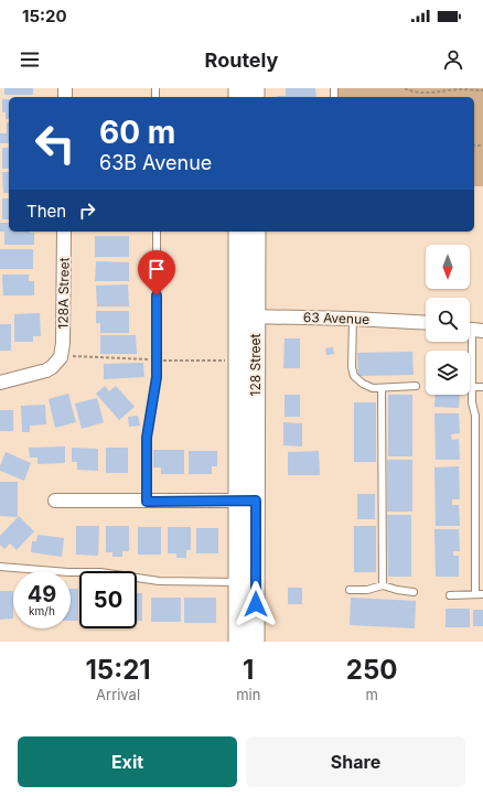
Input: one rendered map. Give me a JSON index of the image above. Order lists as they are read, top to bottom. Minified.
{"streets":{"main road":["128 Street"],"street":["128A Street","63 Avenue"]},"crossings":[["63 Avenue","128 Street"]],"north":"bottom","page":{"status":"15:20","header":"Routely","turn":["60 m","63B Avenue"],"then":"Then","speed":"49 km/h","limit":"50","eta":["15:21","Arrival","1","min","250","m"],"buttons":["Exit","Share"]}}
